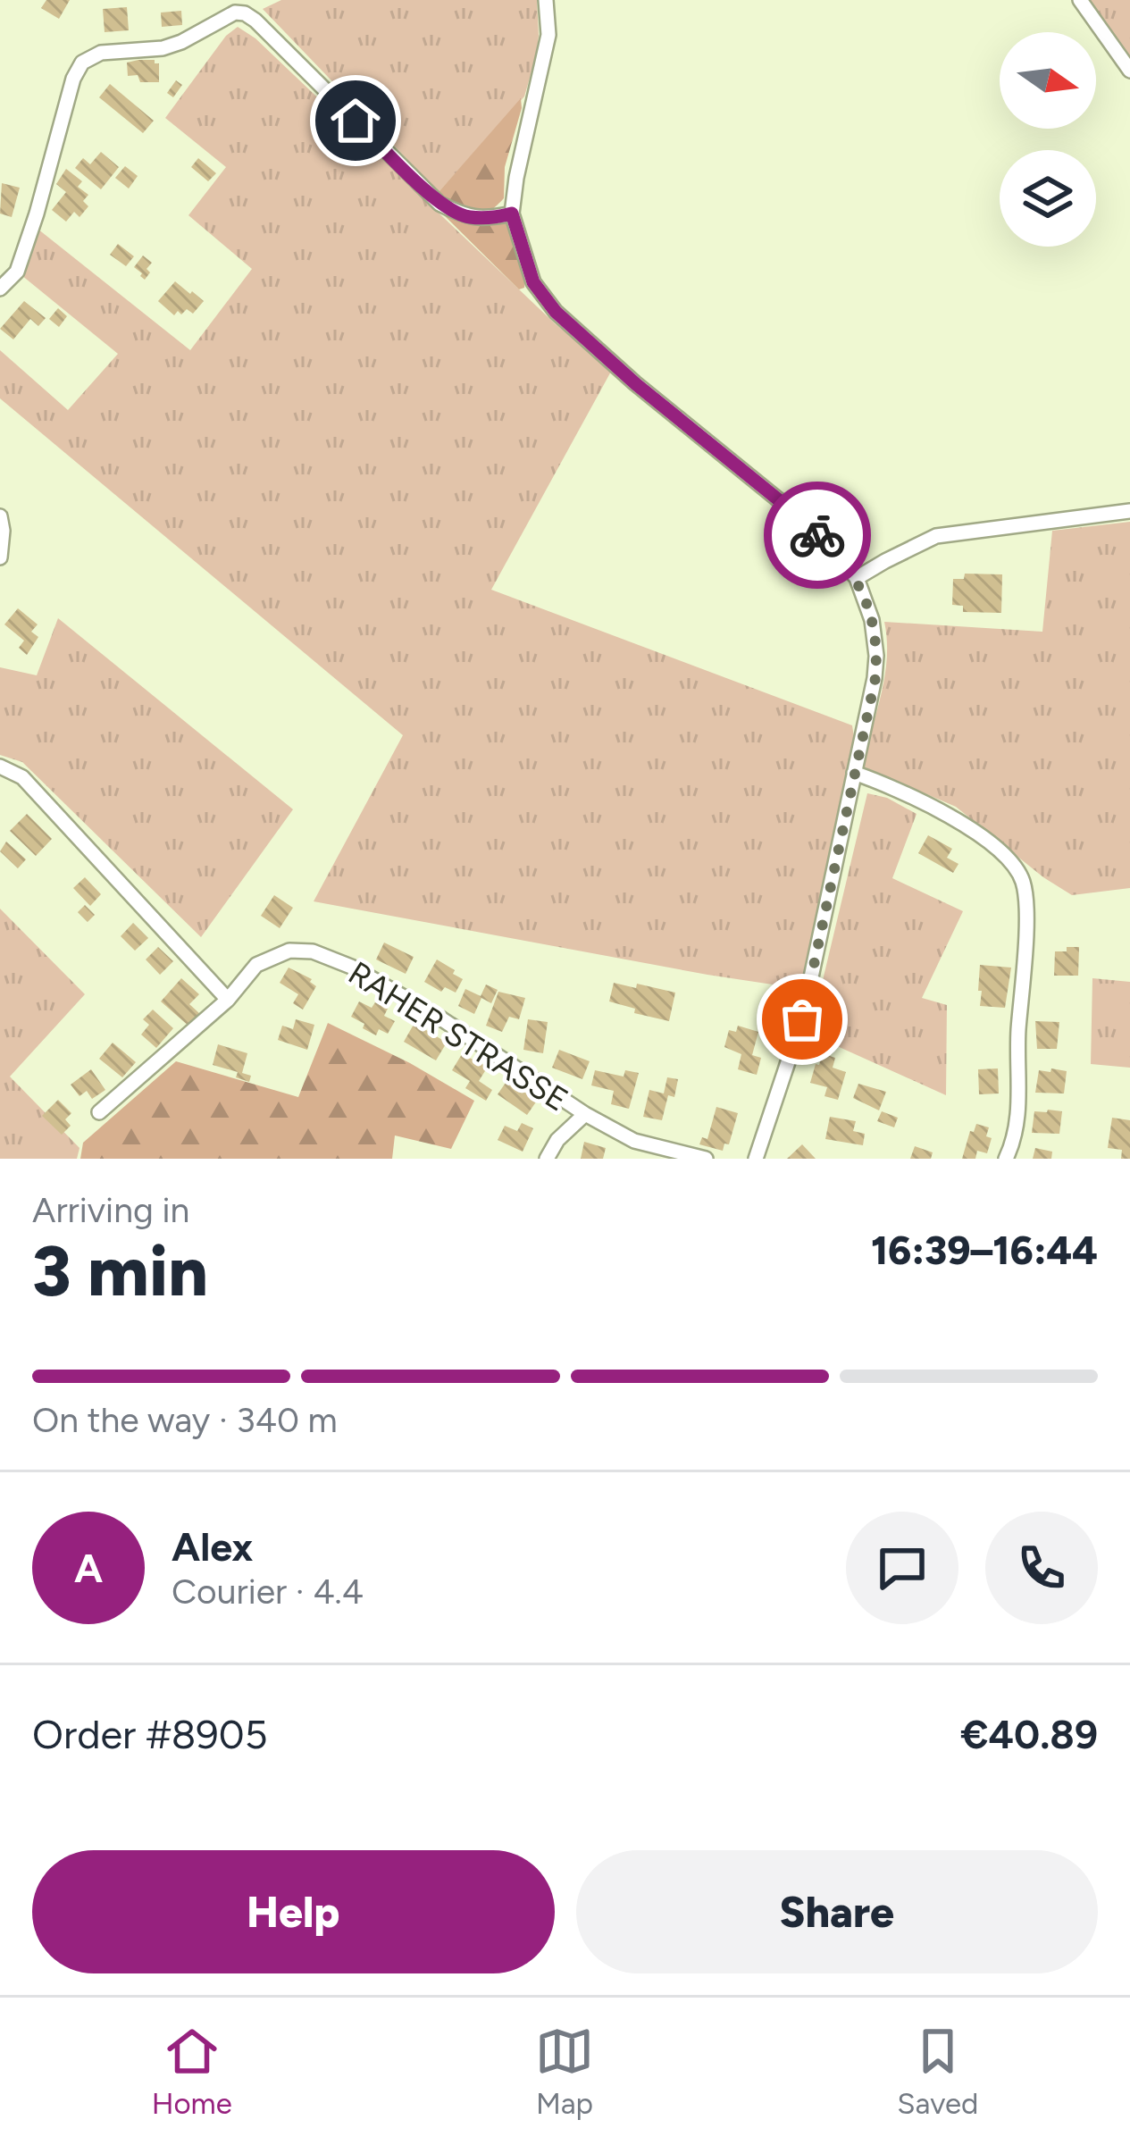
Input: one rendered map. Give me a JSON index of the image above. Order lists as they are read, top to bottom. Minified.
{"streets":{"street":["RAHER STRASSE"]},"north":"right","page":{"heading":["3 min","Arriving in","16:39–16:44"],"panel":["Alex","Courier · 4.4","Order #8905","€40.89"],"bar":"On the way · 340 m","round":"A","buttons":["Help","Share"],"tabs":["Home","Map","Saved"]}}
